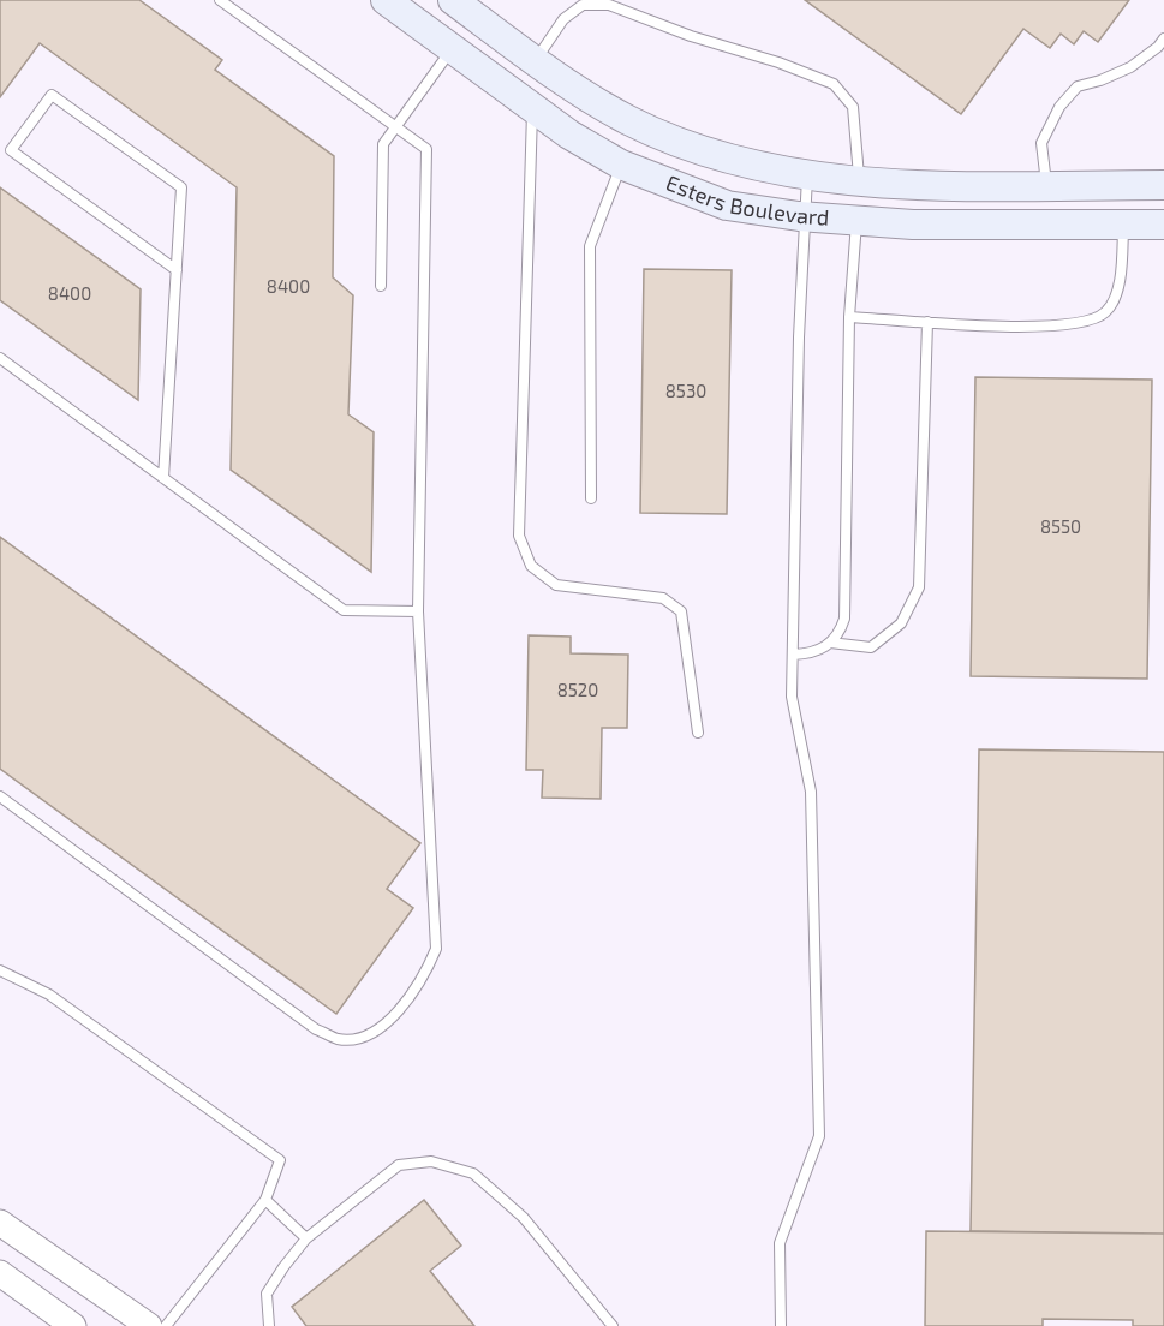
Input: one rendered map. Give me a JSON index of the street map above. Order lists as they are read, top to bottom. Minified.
{"streets":{"main road":["Esters Boulevard"]},"house_numbers":["8400","8400","8530","8550","8520"]}
